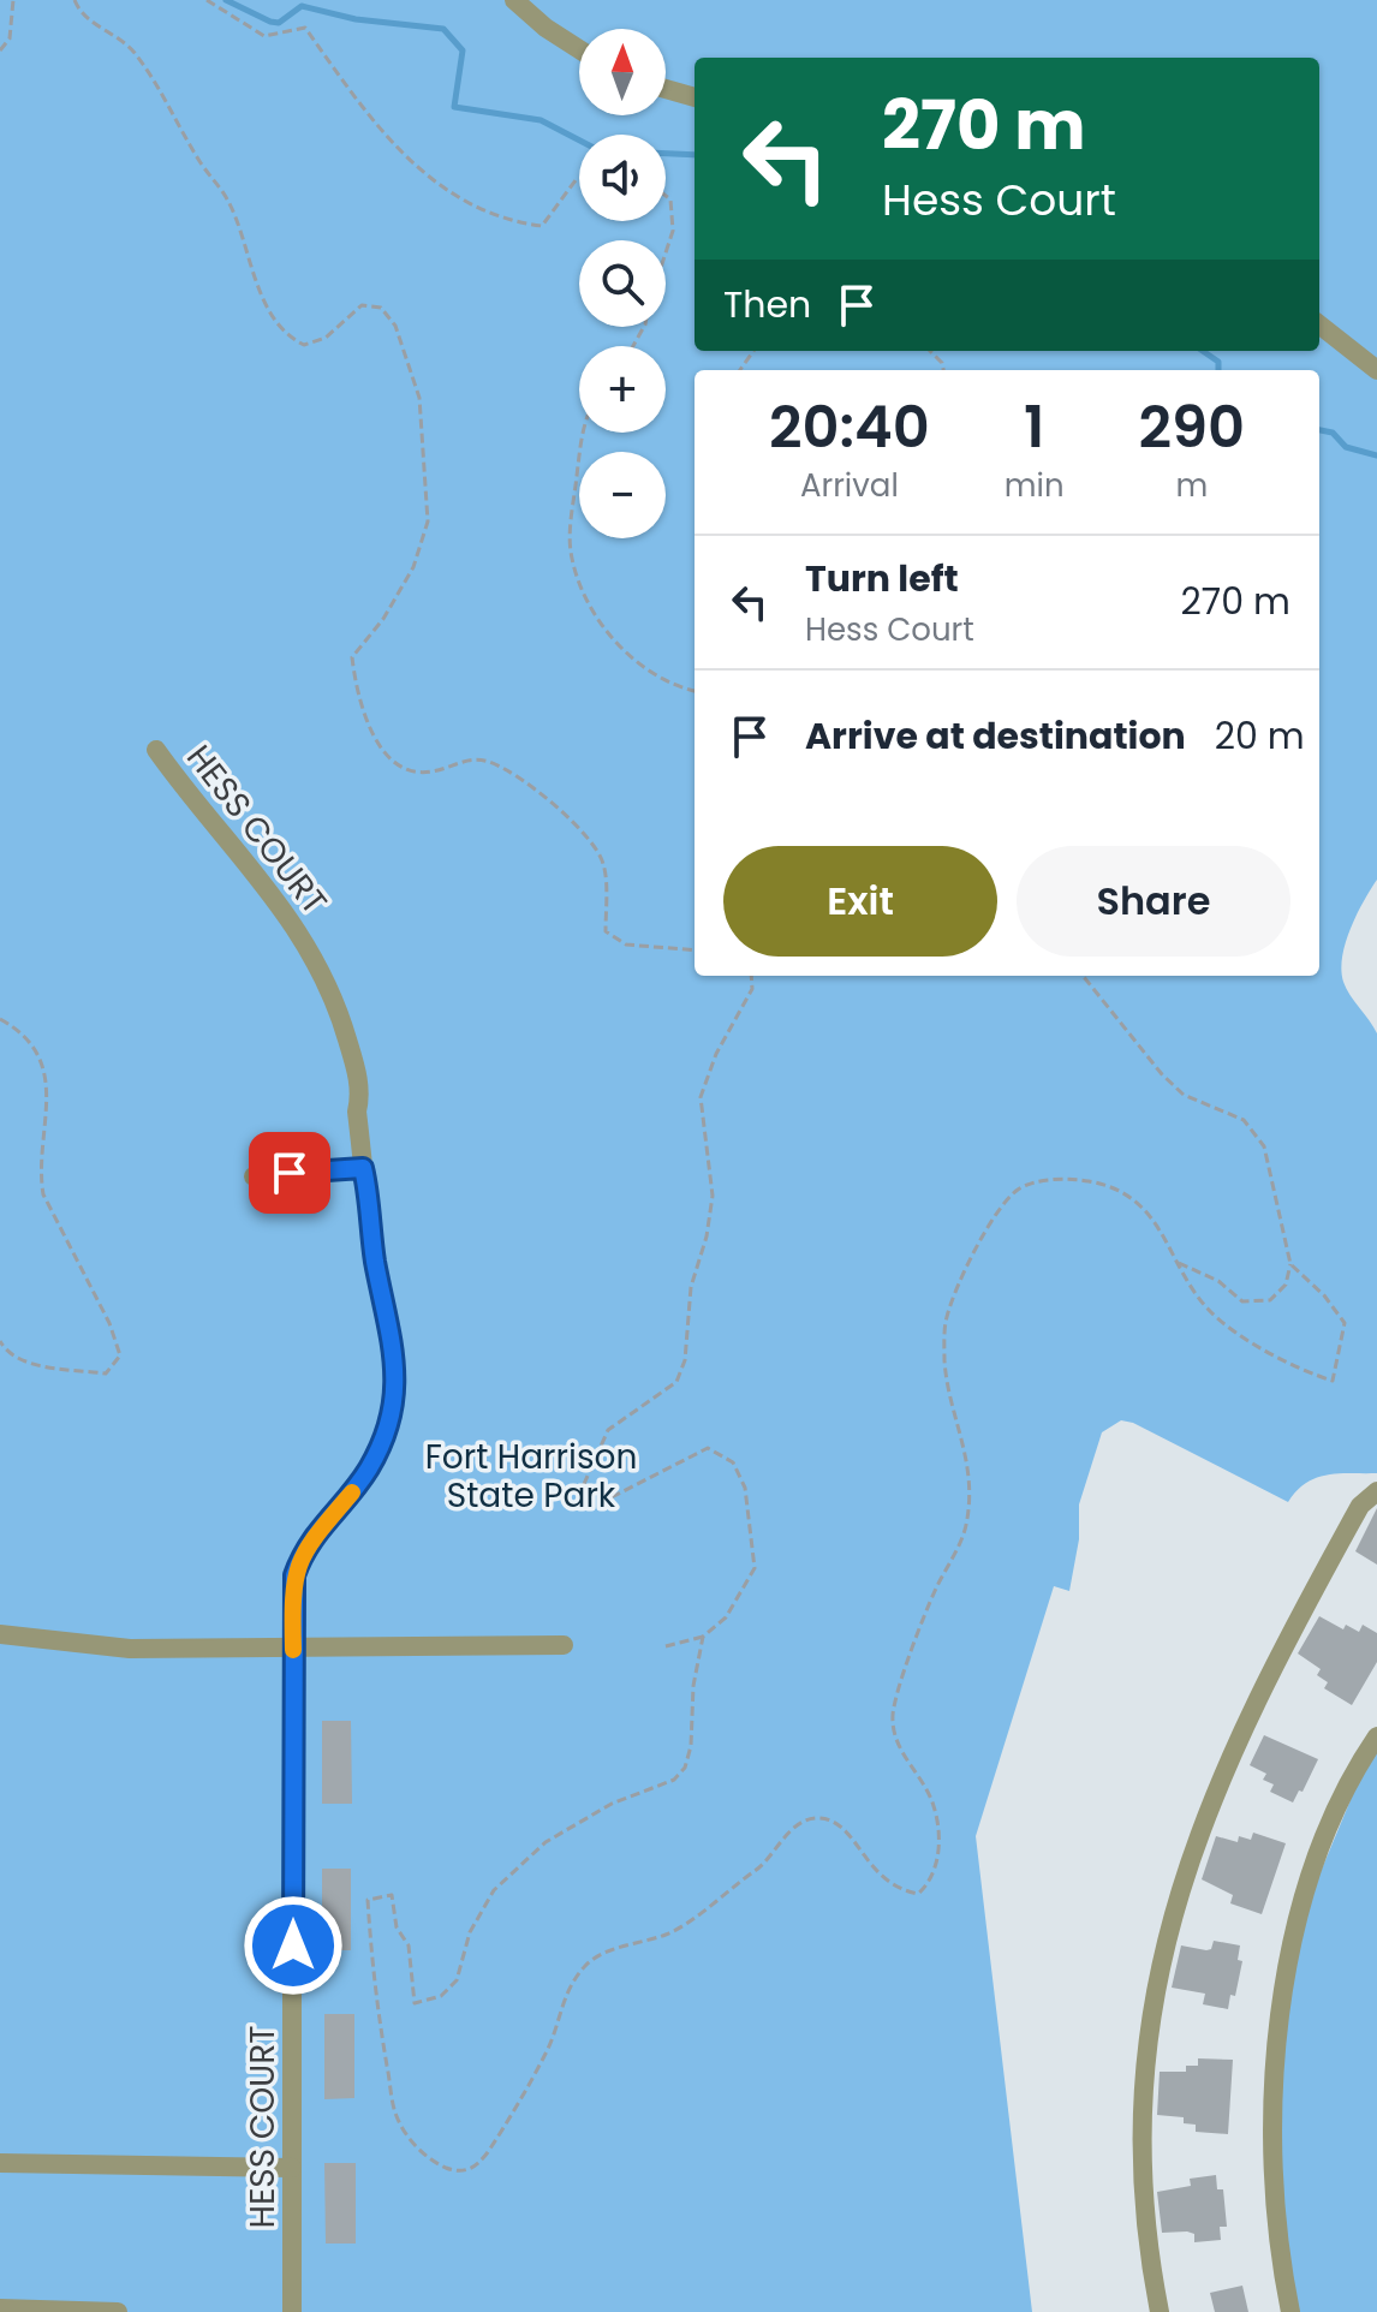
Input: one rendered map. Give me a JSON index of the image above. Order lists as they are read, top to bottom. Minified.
{"streets":{"street":["HESS COURT"]},"parks":["Fort Harrison State Park"],"north":"top","page":{"map_buttons":["+","−"],"turn":["270 m","Hess Court"],"then":"Then","eta":["20:40","Arrival","1","min","290","m"],"list":[{"name":"Turn left","note":"Hess Court","value":"270 m"},{"name":"Arrive at destination","value":"20 m"}],"buttons":["Exit","Share"]}}
